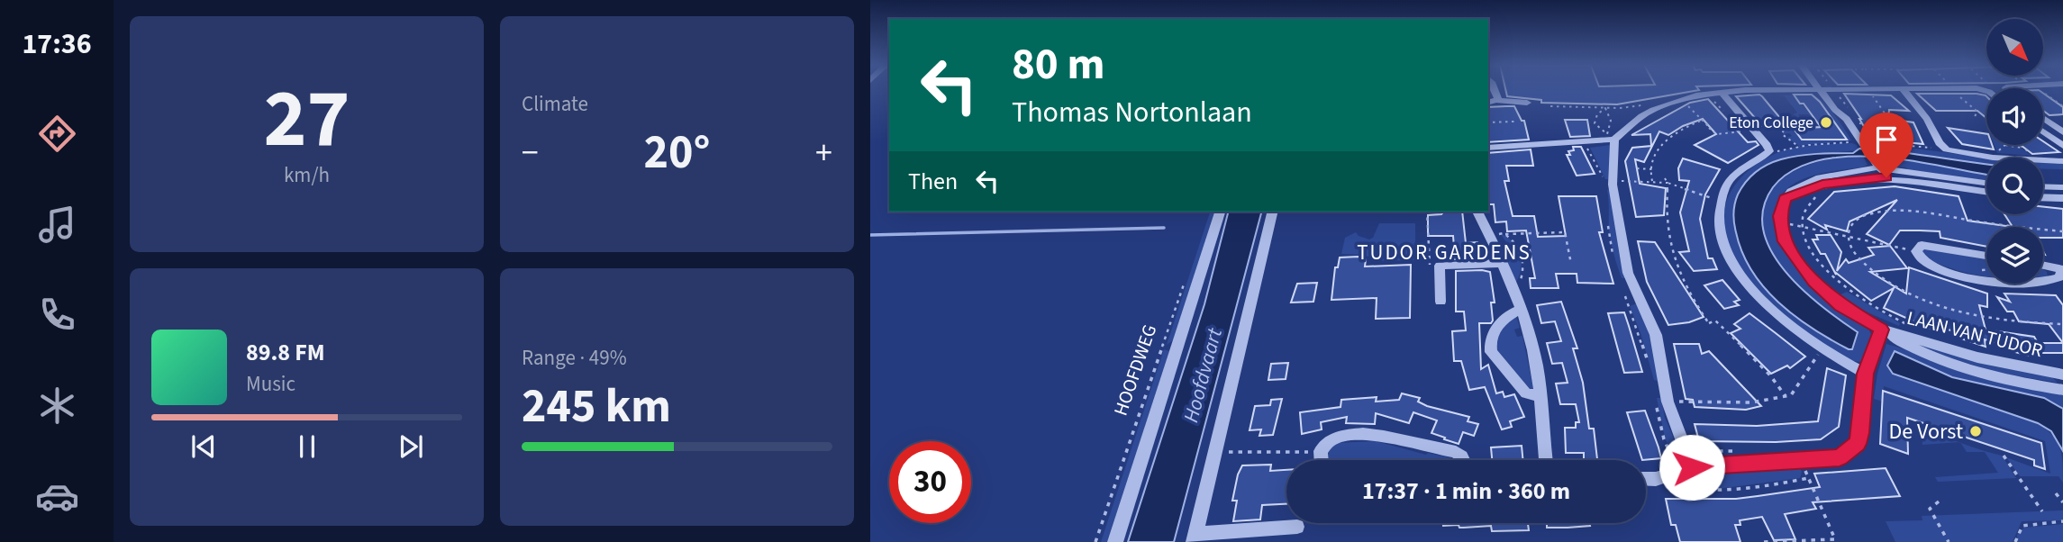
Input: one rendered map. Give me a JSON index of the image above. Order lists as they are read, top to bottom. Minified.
{"streets":{"street":["LAAN VAN TUDOR","HOOFDWEG"]},"districts":["TUDOR GARDENS"],"water":["Hoofdvaart"],"places":["Eton College","De Vorst"],"north":"bottom right","page":{"tabs":"17:36","tile":[["27","km/h"],"Climate",["Range · 49%","245 km"]],"turn":["80 m","Thomas Nortonlaan"],"heat":["−","20°","+"],"then":"Then","song":["89.8 FM","Music"],"limit":"30","trip":"17:37 · 1 min · 360 m"}}
